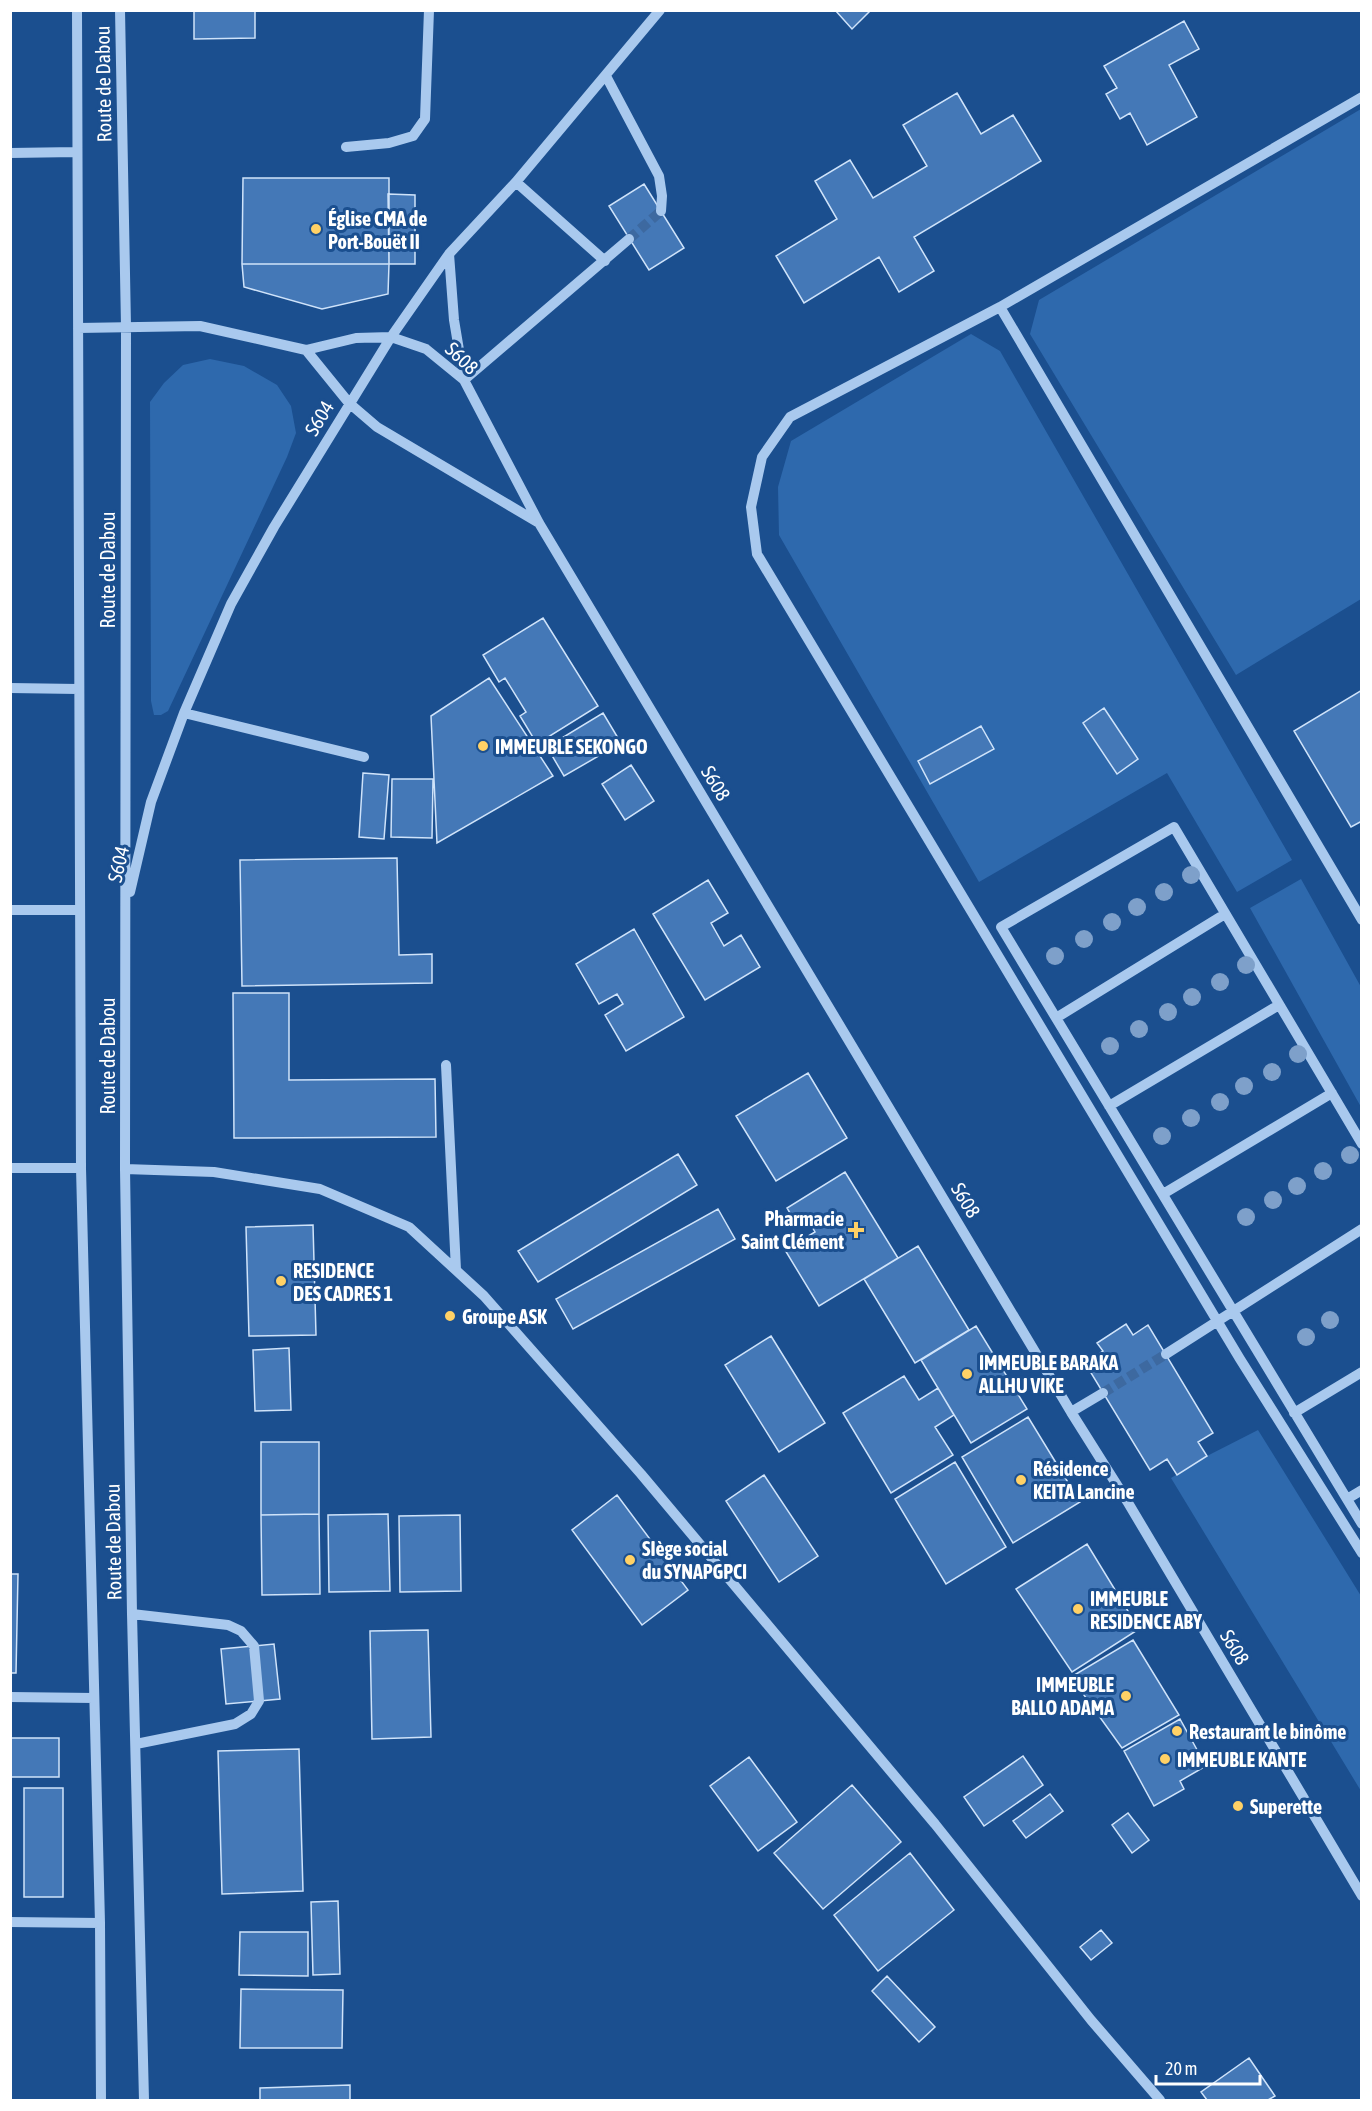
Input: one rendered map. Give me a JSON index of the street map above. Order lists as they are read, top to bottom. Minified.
{"streets":{"street":["Route de Dabou","S608","S604"]},"crossings":[["Route de Dabou","S604"],["S608","S604"]],"places":{"other":["Église CMA de Port-Bouët II","IMMEUBLE SEKONGO","RESIDENCE DES CADRES 1","Groupe ASK","IMMEUBLE BARAKA ALLHU VIKE","Résidence KEITA Lancine","SIège social du SYNAPGPCI","IMMEUBLE RESIDENCE ABY","IMMEUBLE BALLO ADAMA","Restaurant le binôme","IMMEUBLE KANTE","Superette"],"health":["Pharmacie Saint Clément"]},"scale_bar":"20 m"}
